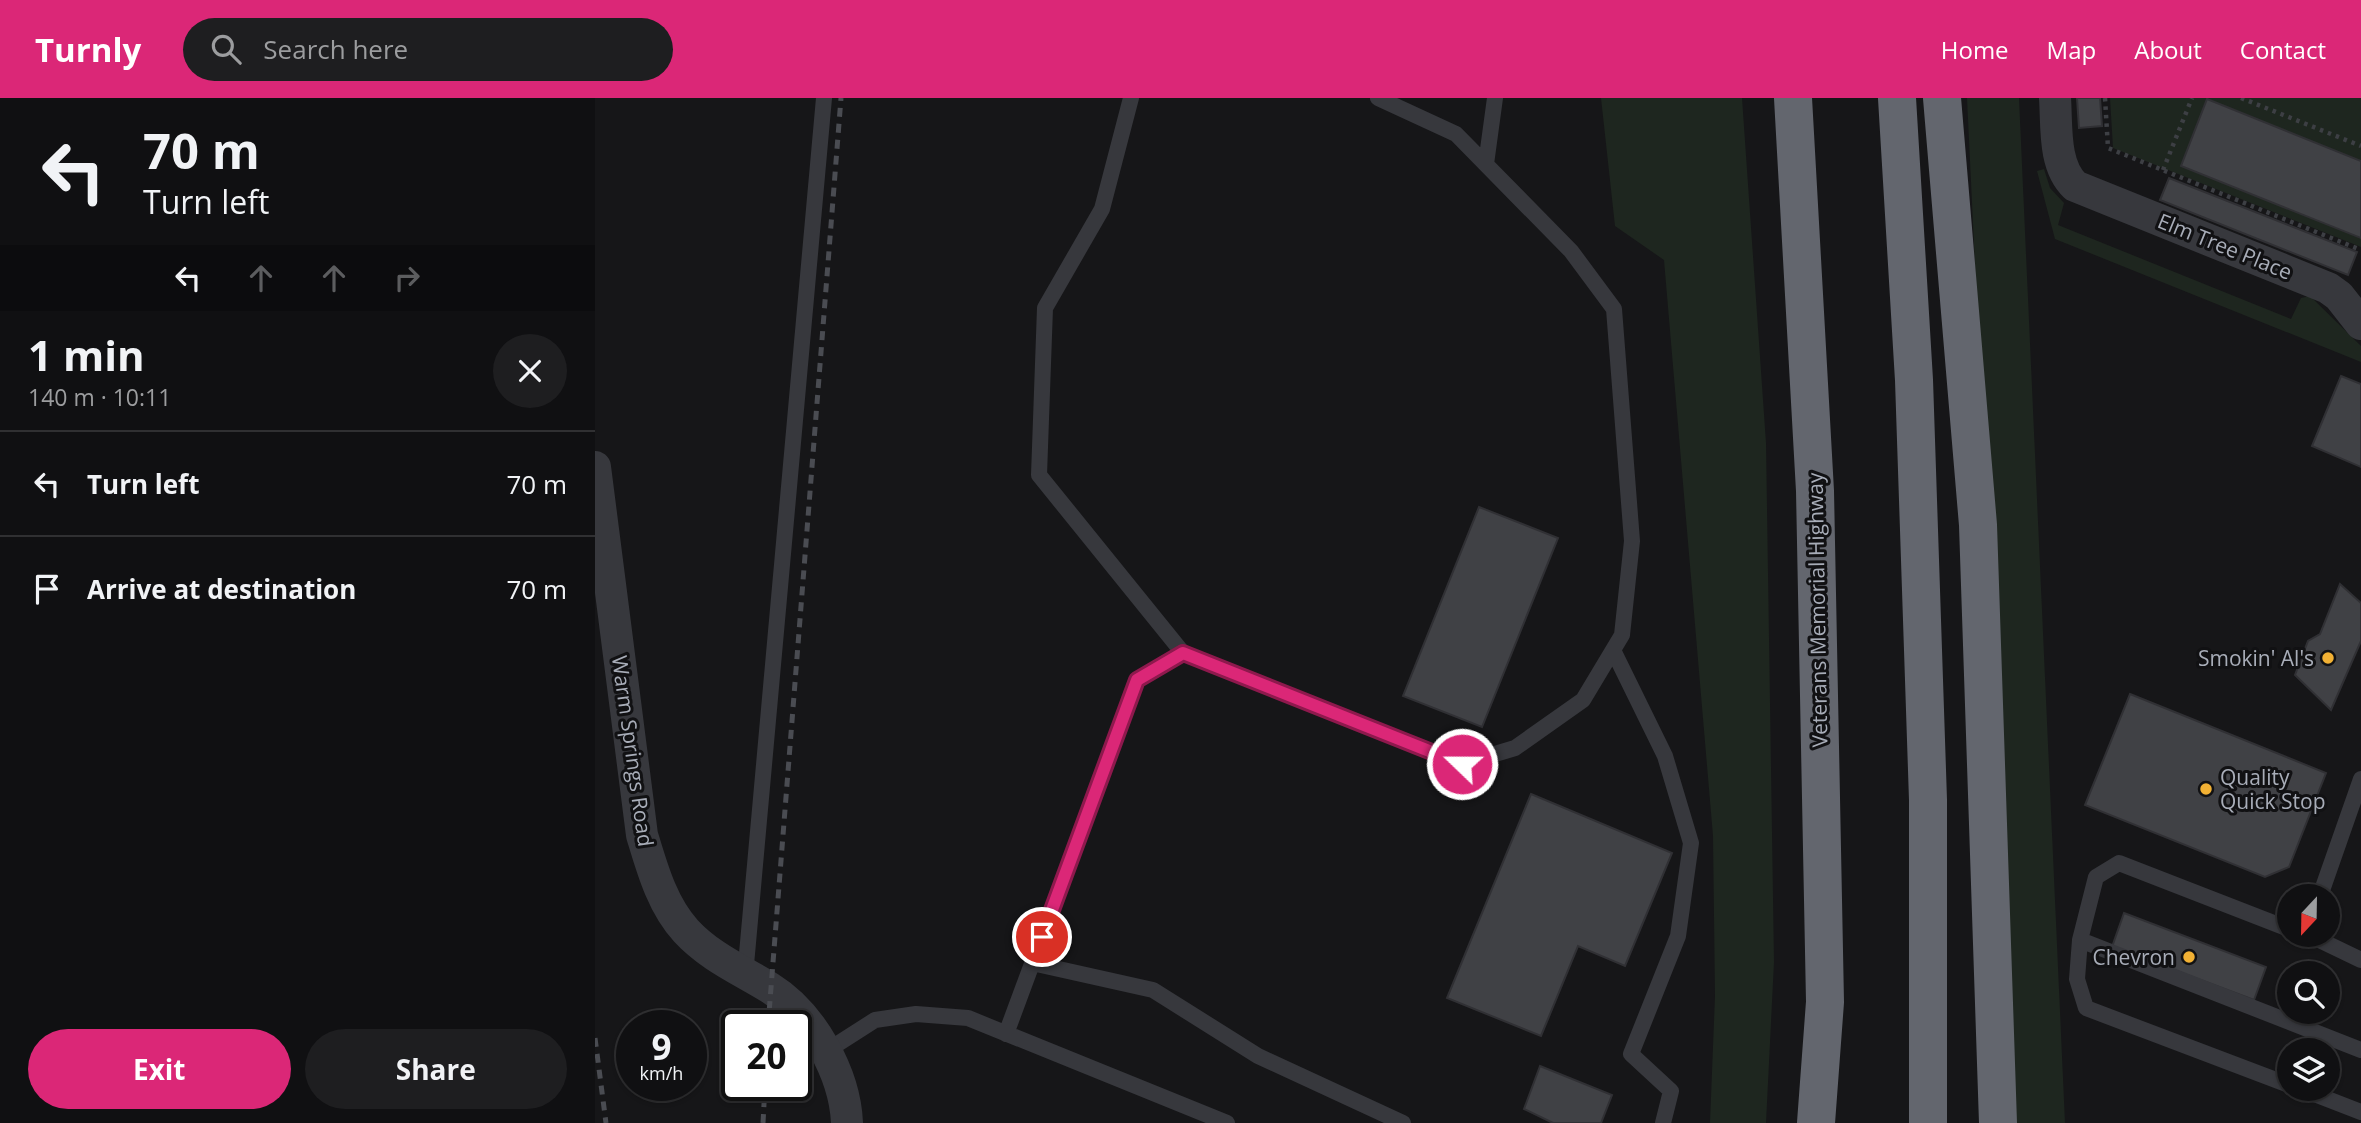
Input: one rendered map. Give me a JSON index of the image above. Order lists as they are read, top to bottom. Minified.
{"streets":{"highway":["Veterans Memorial Highway"],"street":["Elm Tree Place","Warm Springs Road"]},"places":["Smokin' Al's","Quality Quick Stop","Chevron"],"north":"bottom","page":{"header":"Turnly","search":"Search here","nav":["Home","Map","About","Contact"],"turn":["70 m","Turn left"],"heading":["1 min","140 m · 10:11"],"list":[{"name":"Turn left","value":"70 m"},{"name":"Arrive at destination","value":"70 m"}],"speed":"9 km/h","limit":"20","buttons":["Exit","Share"]}}
